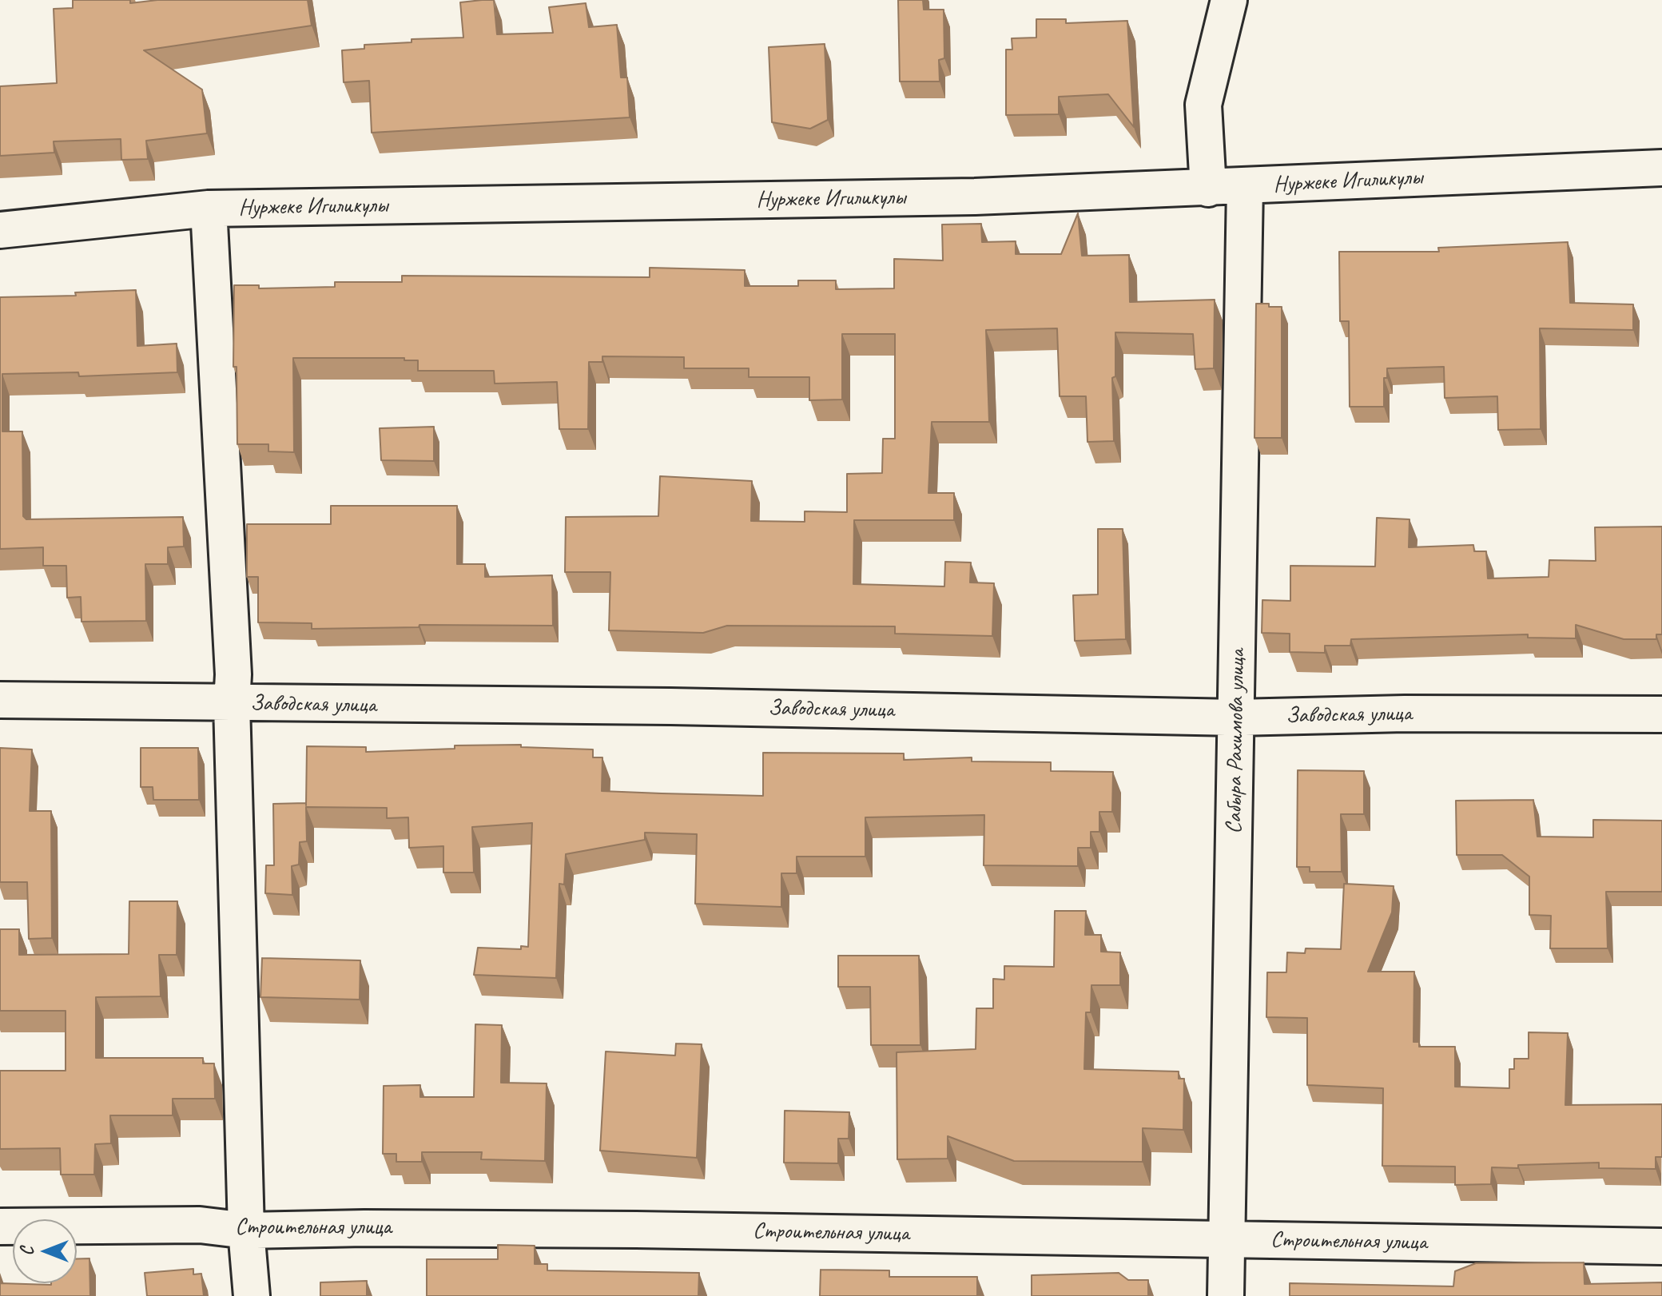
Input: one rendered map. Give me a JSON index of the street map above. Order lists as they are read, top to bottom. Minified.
{"streets":{"street":["Нуржеке Игиликулы","Заводская улица","Сабыра Рахимова улица","Строительная улица"]},"crossings":[["Нуржеке Игиликулы","Сабыра Рахимова улица"],["Заводская улица","Сабыра Рахимова улица"],["Сабыра Рахимова улица","Строительная улица"]],"north":"left"}
